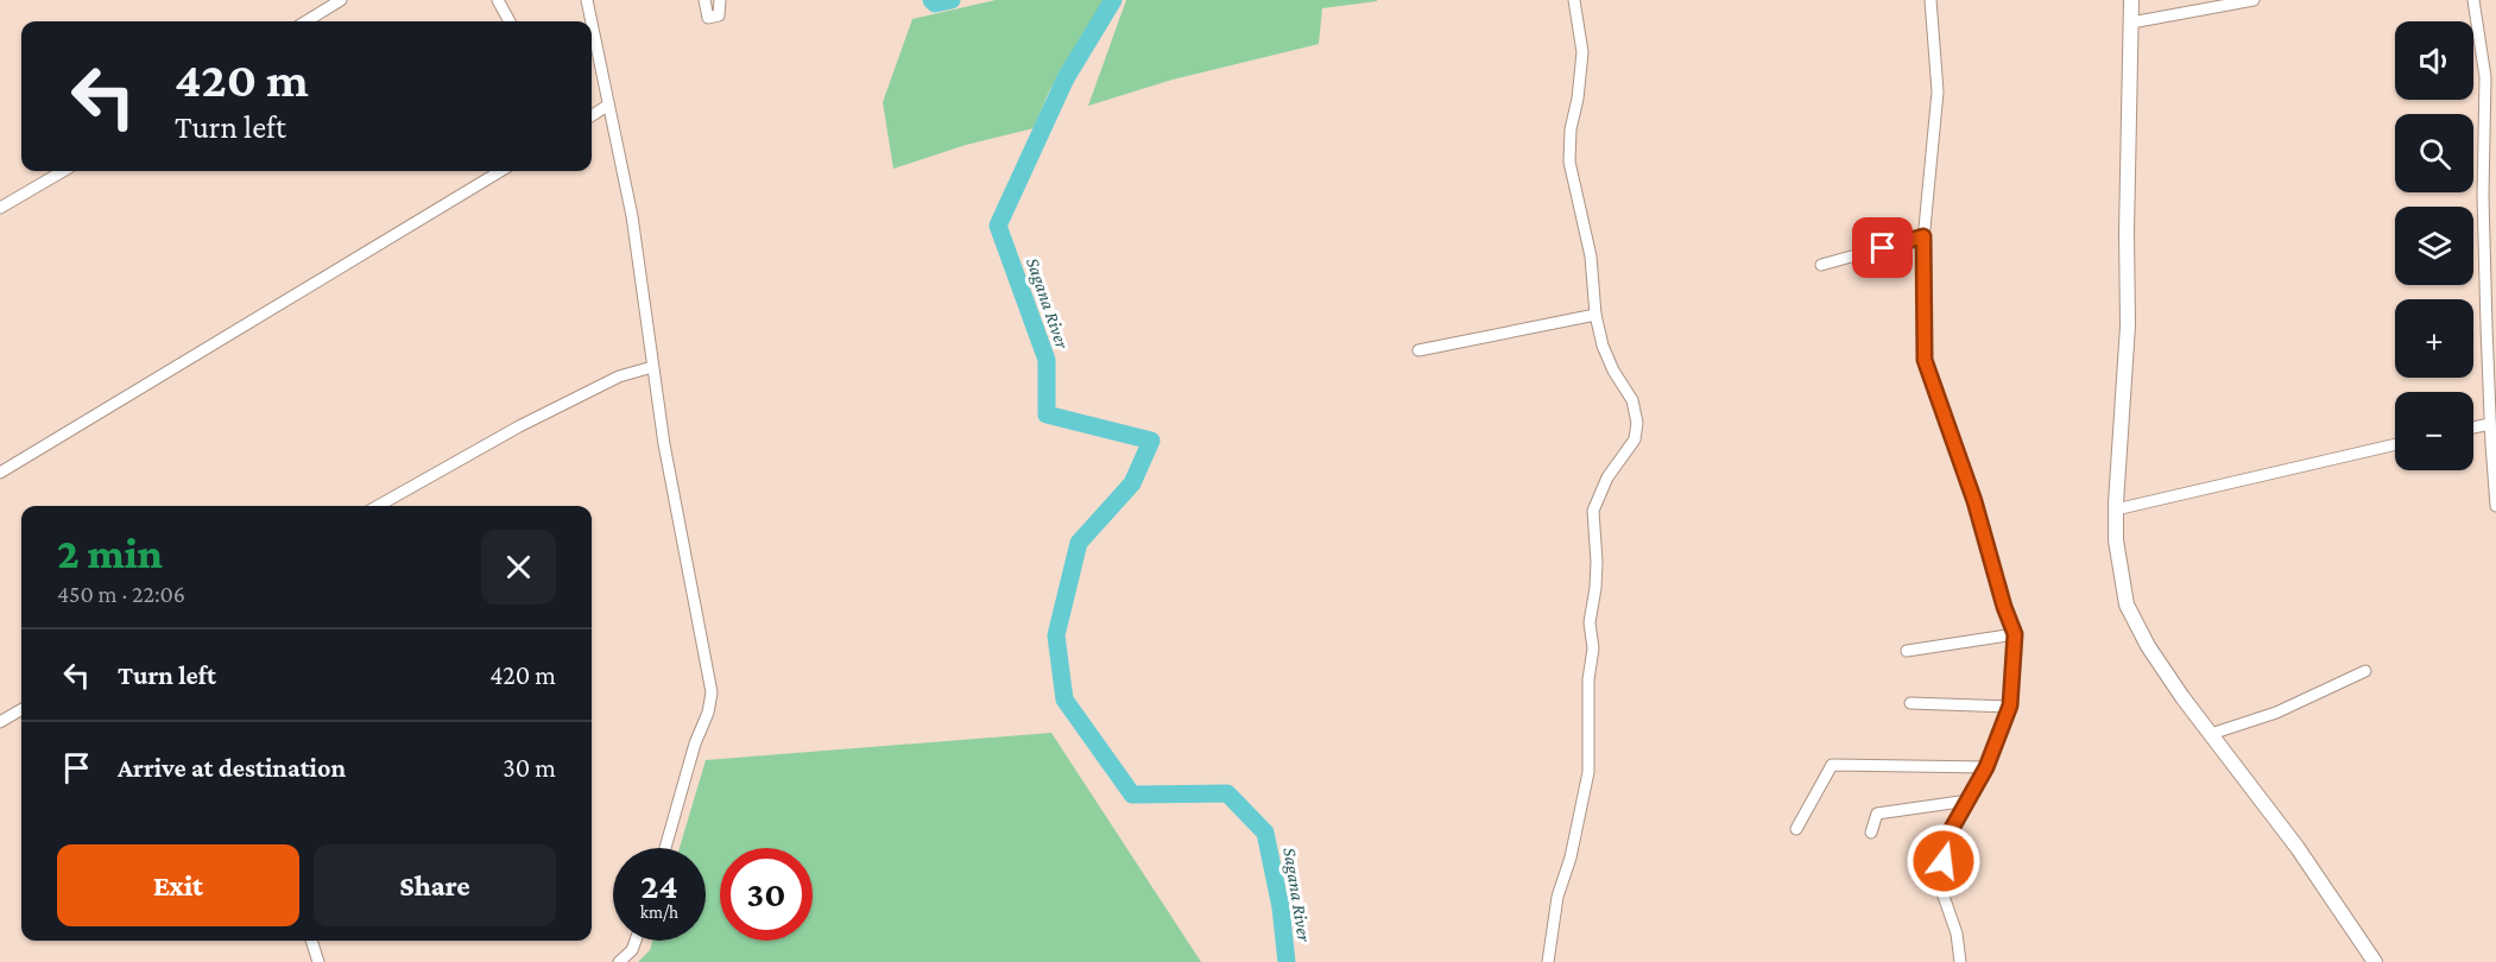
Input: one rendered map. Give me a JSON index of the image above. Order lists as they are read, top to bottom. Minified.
{"water":["Sagana River"],"page":{"map_buttons":["+","−"],"turn":["420 m","Turn left"],"heading":["2 min","450 m · 22:06"],"list":[{"name":"Turn left","value":"420 m"},{"name":"Arrive at destination","value":"30 m"}],"buttons":["Exit","Share"],"speed":"24 km/h","limit":"30"}}
